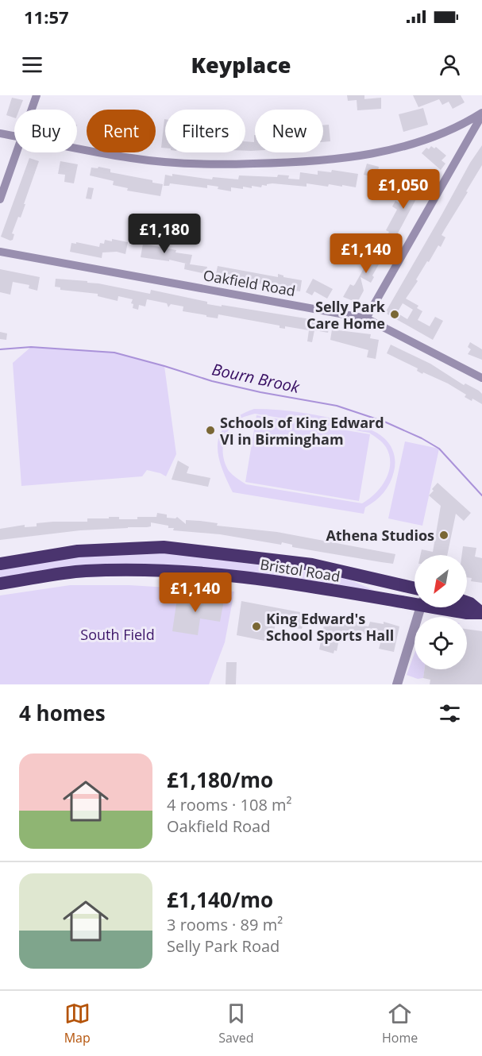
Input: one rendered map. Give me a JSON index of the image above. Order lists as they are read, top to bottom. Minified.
{"streets":{"highway":["Bristol Road"],"street":["Oakfield Road"]},"water":["Bourn Brook"],"parks":["South Field"],"places":["Selly Park Care Home","Schools of King Edward VI in Birmingham","Athena Studios","King Edward's School Sports Hall"],"north":"bottom left","page":{"status":"11:57","header":"Keyplace","chip":["Buy","Rent","Filters","New"],"price":["£1,050","£1,180","£1,140","£1,140"],"heading":"4 homes","list":[{"name":"£1,180/mo","note":"4 rooms · 108 m² · Oakfield Road"},{"name":"£1,140/mo","note":"3 rooms · 89 m² · Selly Park Road"}],"tabs":["Map","Saved","Home"]}}
